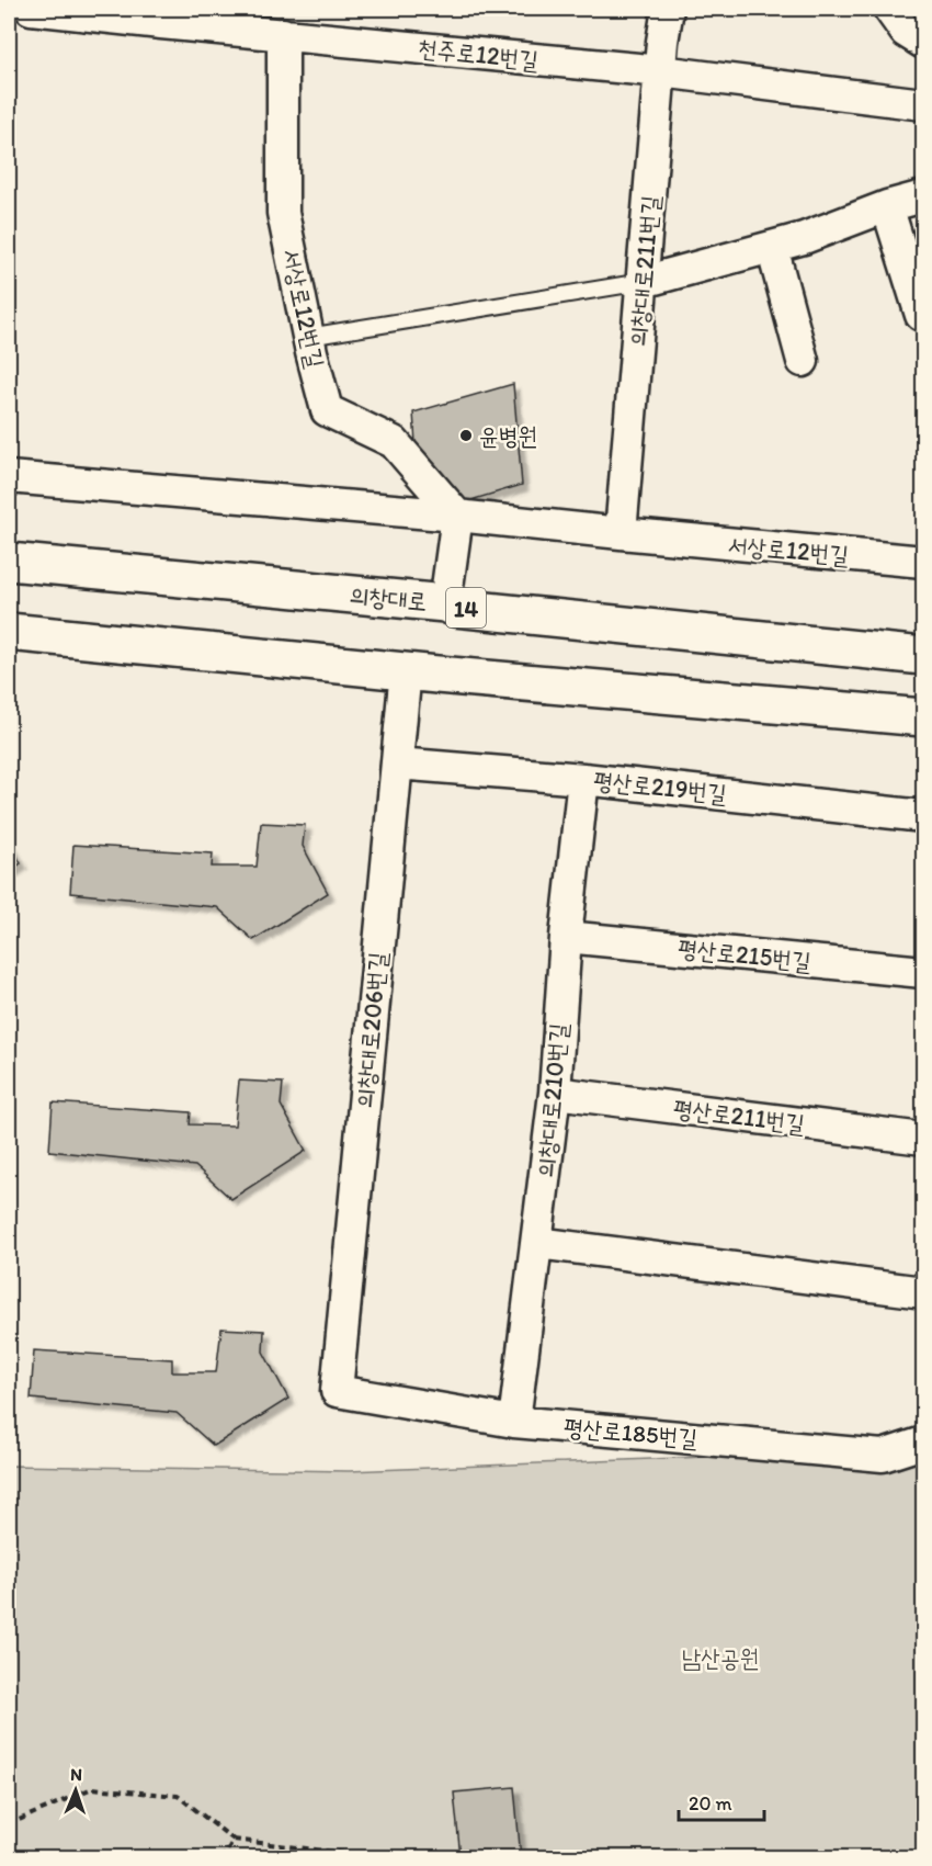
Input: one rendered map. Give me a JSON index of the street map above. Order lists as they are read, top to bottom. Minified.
{"streets":{"main road":["의창대로","14"],"street":["천주로12번길","의창대로211번길","서상로12번길","평산로219번길","평산로215번길","의창대로206번길","의창대로210번길","평산로211번길","평산로185번길"]},"crossings":[["천주로12번길","의창대로211번길"],["천주로12번길","서상로12번길"],["의창대로211번길","서상로12번길"],["평산로219번길","의창대로206번길"],["평산로219번길","의창대로210번길"],["평산로215번길","의창대로210번길"],["의창대로206번길","평산로185번길"],["의창대로210번길","평산로211번길"],["의창대로210번길","평산로185번길"]],"parks":["남산공원"],"places":["윤병원"],"scale_bar":"20 m","north":"top"}
